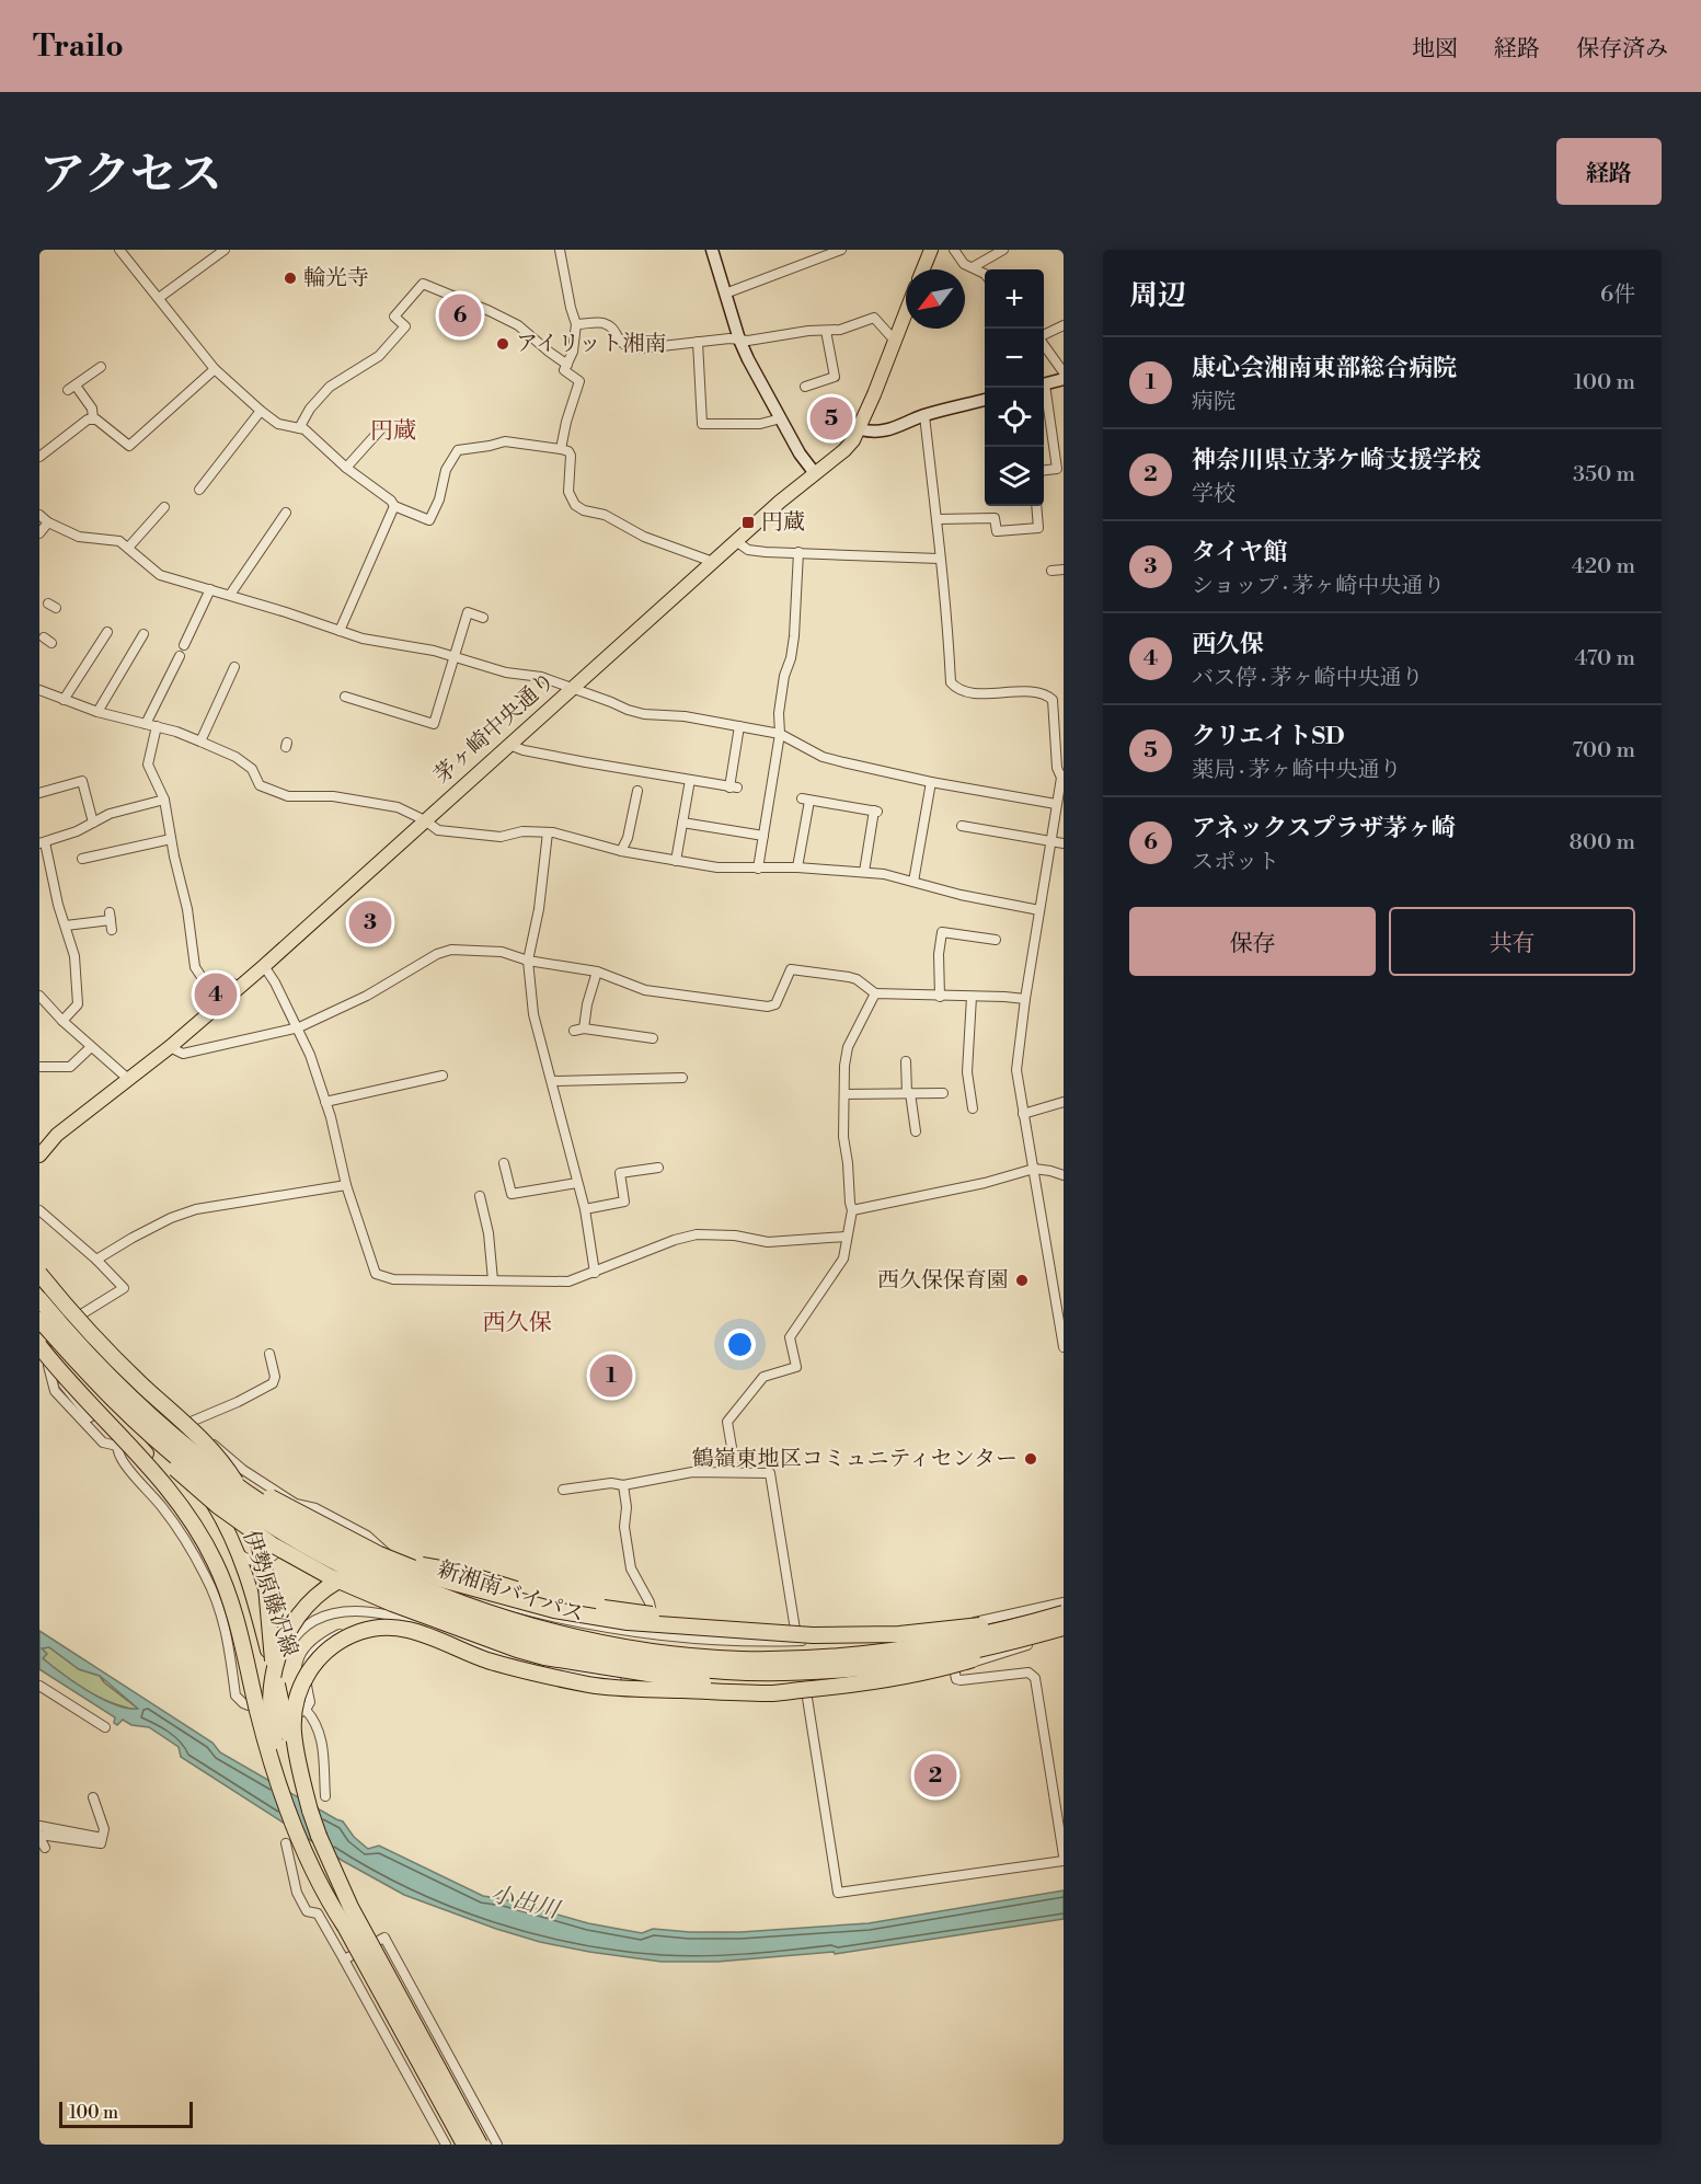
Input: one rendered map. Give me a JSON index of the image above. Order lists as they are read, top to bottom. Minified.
{"streets":{"highway":["新湘南バイパス"],"main road":["茅ヶ崎中央通り","伊勢原藤沢線"]},"crossings":[["新湘南バイパス","伊勢原藤沢線"]],"districts":["円蔵","西久保"],"water":["小出川"],"places":{"other":["輪光寺","アイリット湘南","西久保保育園","鶴嶺東地区コミュニティセンター"],"transit":["円蔵"]},"scale_bar":"100 m","north":"bottom left","page":{"header":"Trailo","nav":["地図","経路","保存済み"],"title":"アクセス","buttons":["経路",["保存","共有"]],"heading":["周辺","6件"],"map_buttons":["+","−"],"pins":["6","5","3","4","1","2"],"list":[{"mark":"1","name":"康心会湘南東部総合病院","note":"病院","value":"100 m"},{"mark":"2","name":"神奈川県立茅ケ崎支援学校","note":"学校","value":"350 m"},{"mark":"3","name":"タイヤ館","note":"ショップ · 茅ヶ崎中央通り","value":"420 m"},{"mark":"4","name":"西久保","note":"バス停 · 茅ヶ崎中央通り","value":"470 m"},{"mark":"5","name":"クリエイトSD","note":"薬局 · 茅ヶ崎中央通り","value":"700 m"},{"mark":"6","name":"アネックスプラザ茅ヶ崎","note":"スポット","value":"800 m"}],"scale":"100 m"}}
